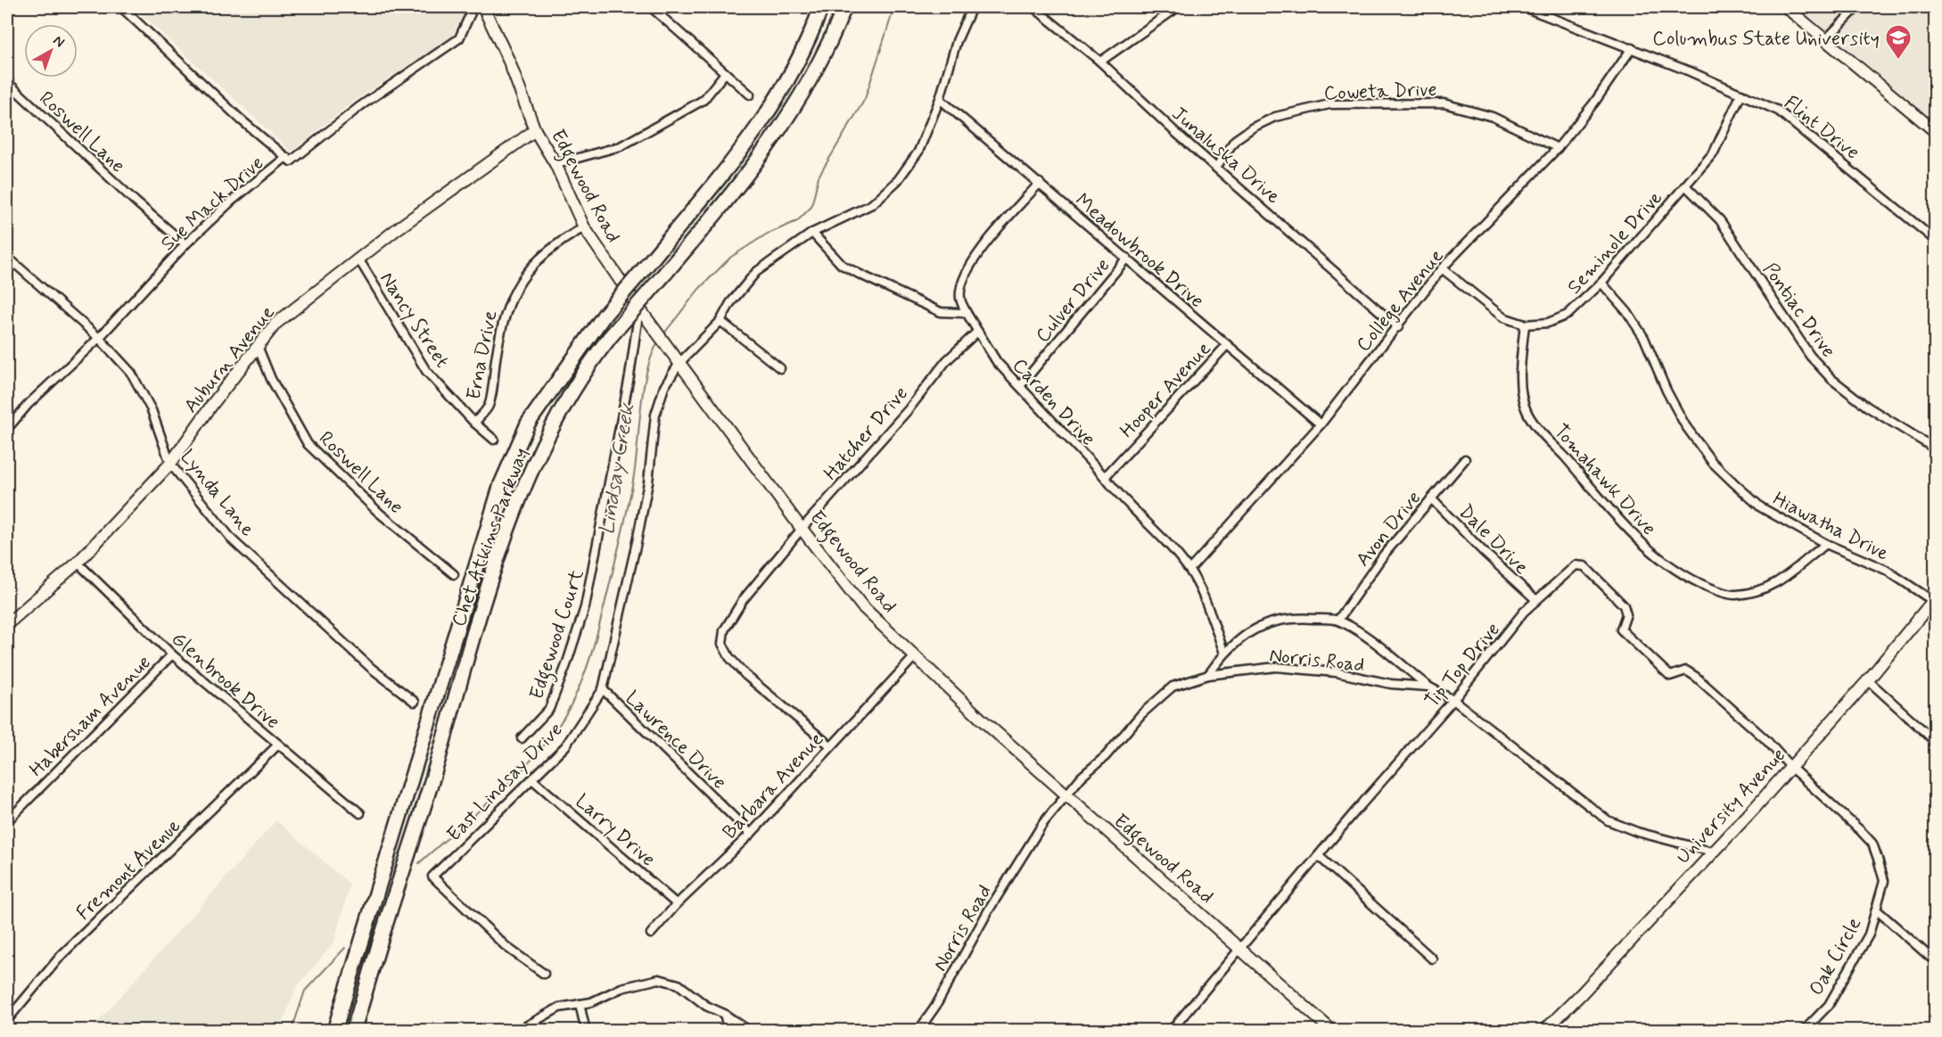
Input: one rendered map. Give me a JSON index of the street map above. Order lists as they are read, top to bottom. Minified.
{"streets":{"highway":["Chet Atkins Parkway"],"street":["Coweta Drive","Flint Drive","Roswell Lane","Junaluska Drive","Edgewood Road","Sue Mack Drive","Seminole Drive","Meadowbrook Drive","Culver Drive","College Avenue","Pontiac Drive","Nancy Street","Erna Drive","Auburn Avenue","Hooper Avenue","Carden Drive","Hatcher Drive","Tomahawk Drive","Lynda Lane","Hiawatha Drive","Avon Drive","Dale Drive","Edgewood Court","Norris Road","Tip Top Drive","Glenbrook Drive","Habersham Avenue","Lawrence Drive","East Lindsay Drive","Barbara Avenue","University Avenue","Larry Drive","Fremont Avenue","Oak Circle"]},"crossings":[["Coweta Drive","Junaluska Drive"],["Coweta Drive","College Avenue"],["Flint Drive","Seminole Drive"],["Flint Drive","College Avenue"],["Roswell Lane","Sue Mack Drive"],["Roswell Lane","Auburn Avenue"],["Junaluska Drive","College Avenue"],["Edgewood Road","Erna Drive"],["Edgewood Road","Auburn Avenue"],["Edgewood Road","Hatcher Drive"],["Edgewood Road","Edgewood Court"],["Edgewood Road","Norris Road"],["Edgewood Road","Tip Top Drive"],["Edgewood Road","East Lindsay Drive"],["Edgewood Road","Barbara Avenue"],["Sue Mack Drive","Lynda Lane"],["Seminole Drive","College Avenue"],["Seminole Drive","Pontiac Drive"],["Seminole Drive","Tomahawk Drive"],["Seminole Drive","Hiawatha Drive"],["Meadowbrook Drive","Culver Drive"],["Meadowbrook Drive","College Avenue"],["Meadowbrook Drive","Hooper Avenue"],["Meadowbrook Drive","East Lindsay Drive"],["Culver Drive","Carden Drive"],["College Avenue","Carden Drive"],["Nancy Street","Erna Drive"],["Nancy Street","Auburn Avenue"],["Auburn Avenue","Lynda Lane"],["Auburn Avenue","Glenbrook Drive"],["Hooper Avenue","Carden Drive"],["Carden Drive","Hatcher Drive"],["Hatcher Drive","Barbara Avenue"],["Tomahawk Drive","Hiawatha Drive"],["Hiawatha Drive","University Avenue"],["Avon Drive","Dale Drive"],["Dale Drive","Tip Top Drive"],["Norris Road","Tip Top Drive"],["Norris Road","University Avenue"],["Tip Top Drive","University Avenue"],["Tip Top Drive","Oak Circle"],["Glenbrook Drive","Habersham Avenue"],["Glenbrook Drive","Fremont Avenue"],["Lawrence Drive","East Lindsay Drive"],["Lawrence Drive","Barbara Avenue"],["East Lindsay Drive","Larry Drive"],["Barbara Avenue","Larry Drive"],["University Avenue","Oak Circle"]],"water":["Lindsay Creek"],"places":{"school or university":["Columbus State University"]},"north":"top right"}
